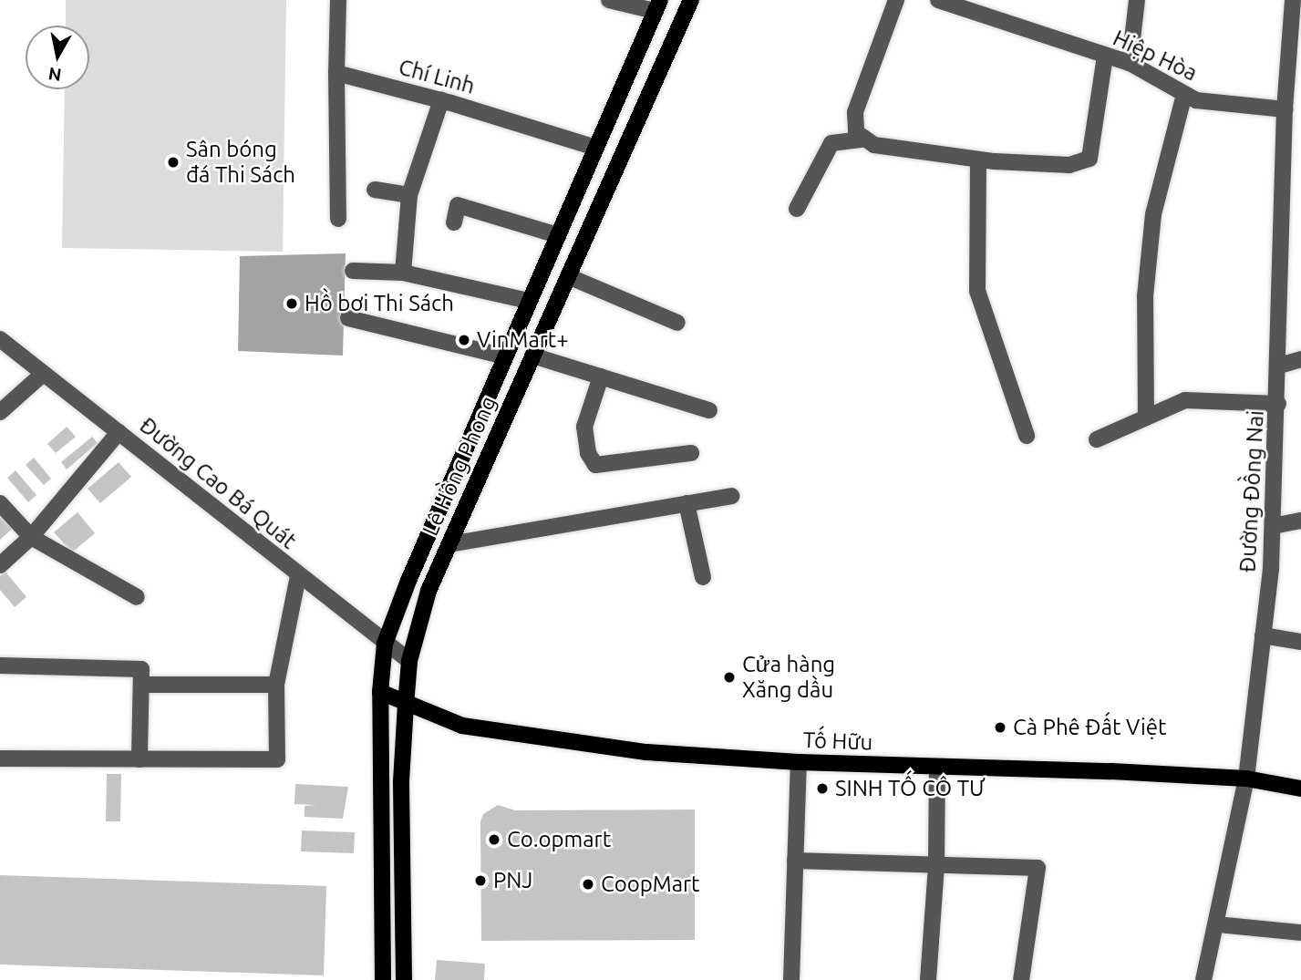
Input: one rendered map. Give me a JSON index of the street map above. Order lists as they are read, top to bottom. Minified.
{"streets":{"main road":["Lê Hồng Phong","Tố Hữu"],"street":["Hiệp Hòa","Chí Linh","Đường Cao Bá Quát","Đường Đồng Nai"]},"crossings":[["Hiệp Hòa","Đường Đồng Nai"],["Chí Linh","Lê Hồng Phong"],["Lê Hồng Phong","Đường Cao Bá Quát"],["Lê Hồng Phong","Tố Hữu"],["Đường Đồng Nai","Tố Hữu"]],"places":["Sân bóng đá Thi Sách","Hồ bơi Thi Sách","VinMart+","Cửa hàng Xăng dầu","Cà Phê Đất Việt","SINH TỐ CÔ TƯ","Co.opmart","PNJ","CoopMart"],"north":"bottom"}
